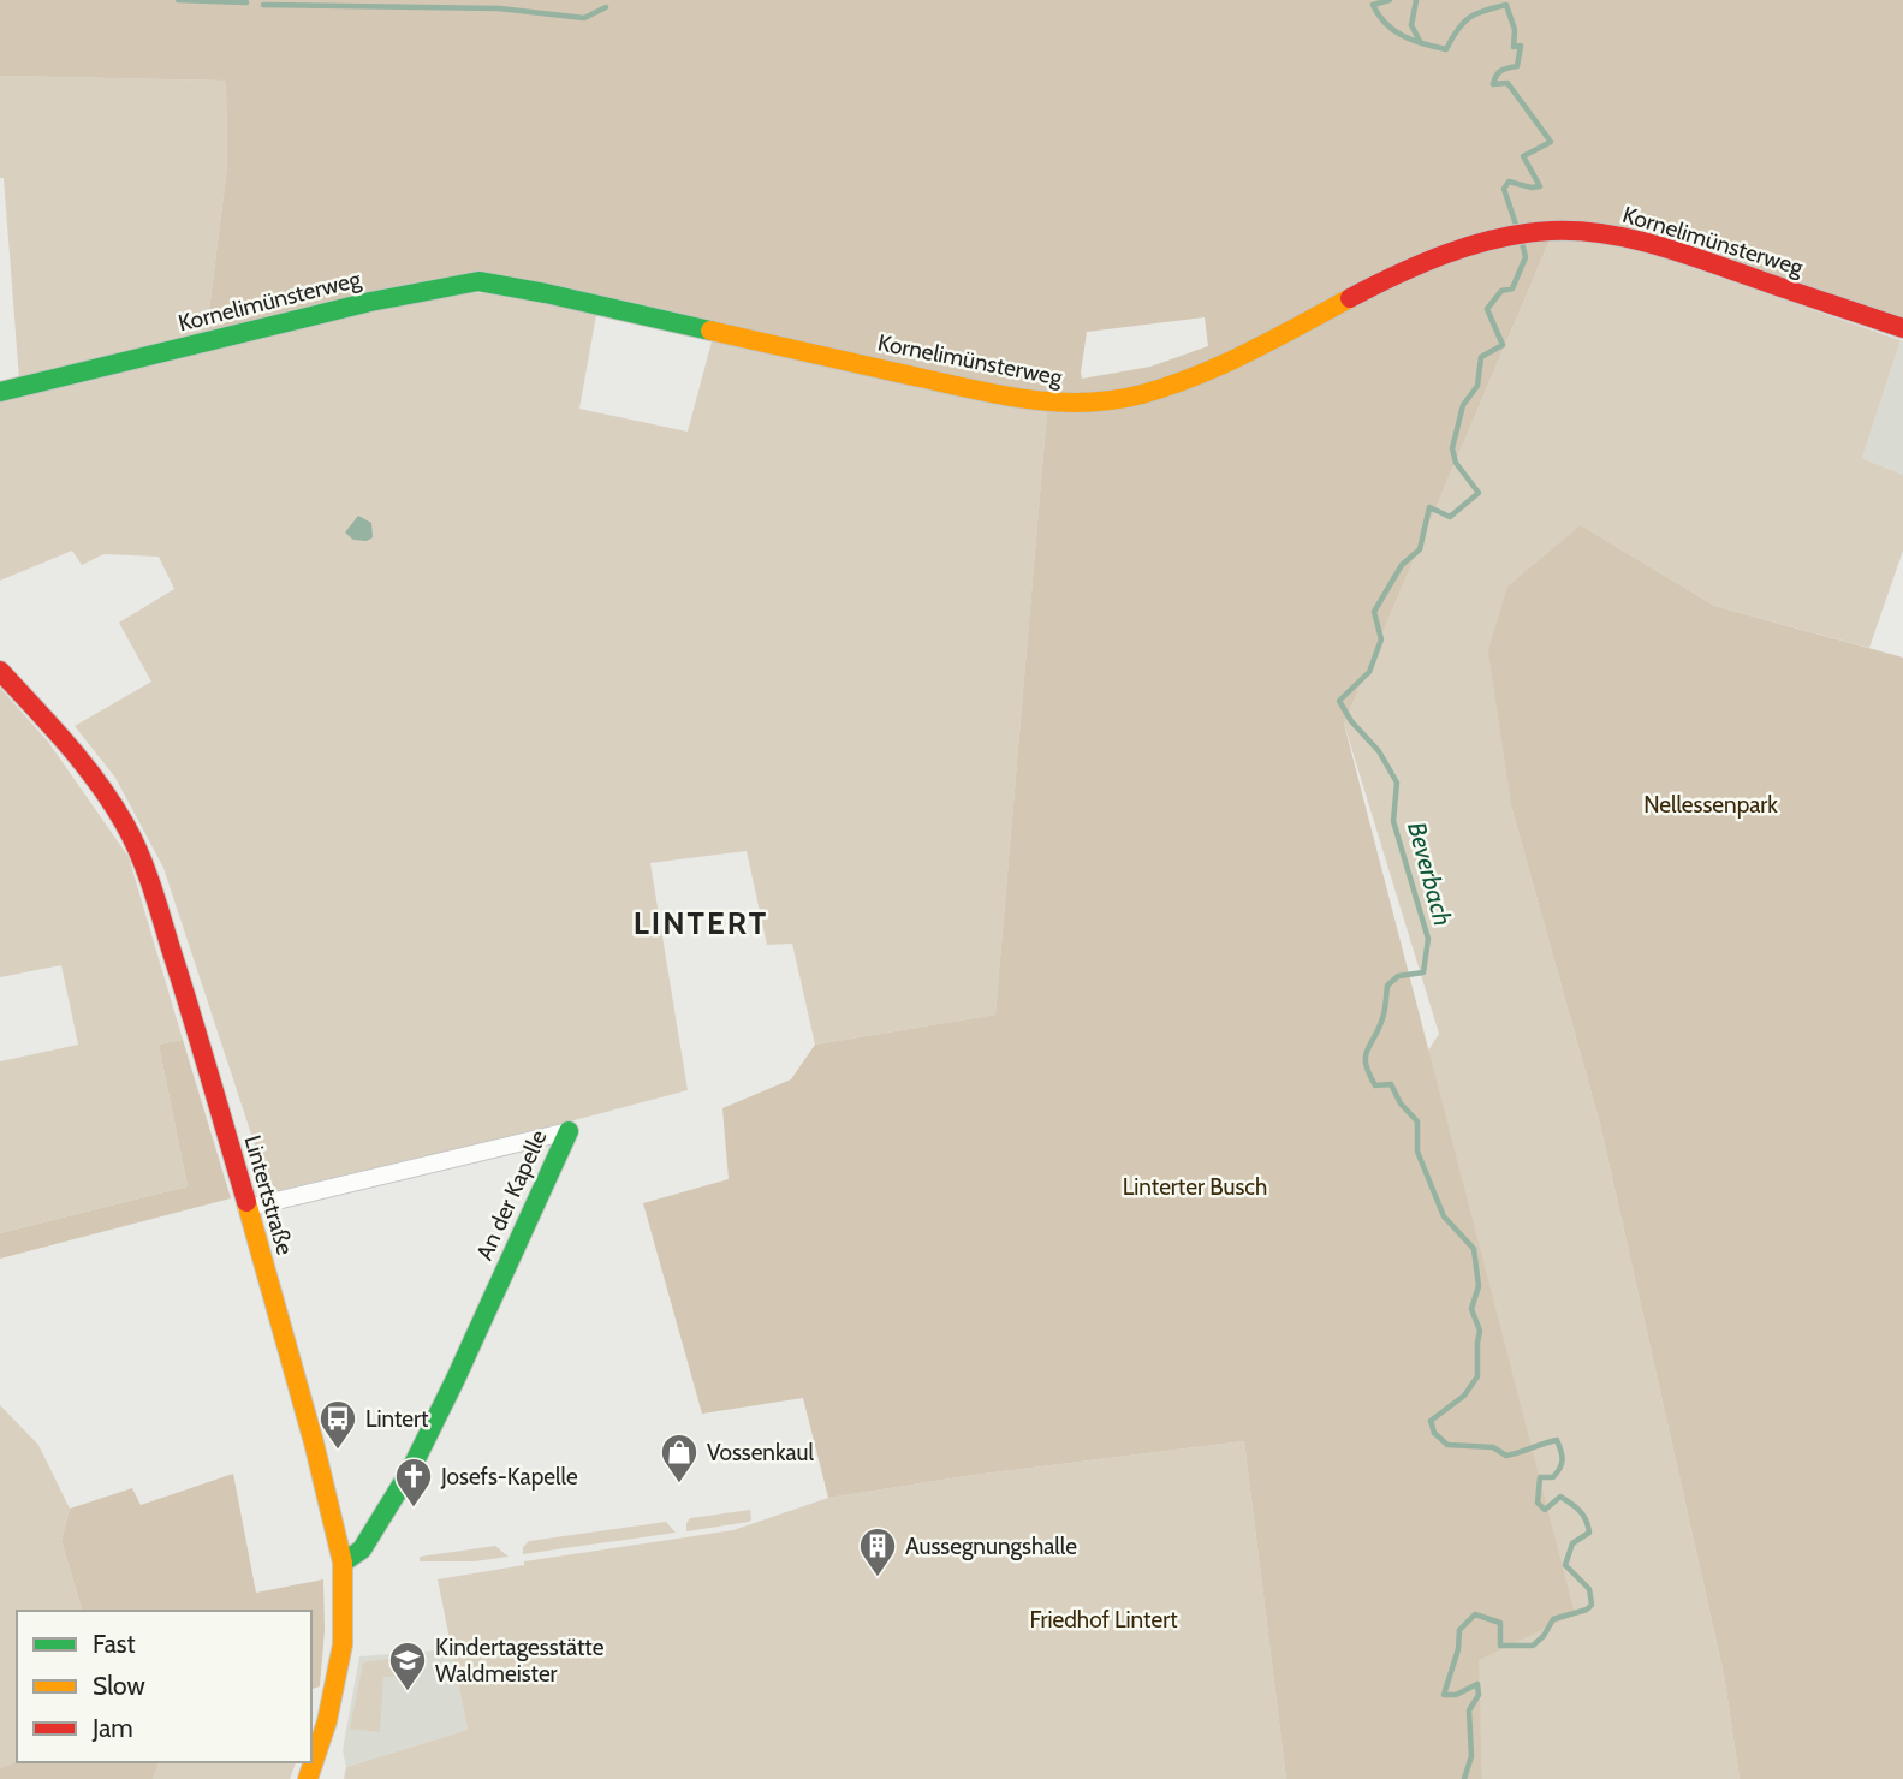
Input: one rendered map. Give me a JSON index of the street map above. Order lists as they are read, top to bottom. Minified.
{"streets":{"street":["Kornelimünsterweg","Lintertstraße","An der Kapelle"]},"crossings":[["Lintertstraße","An der Kapelle"]],"districts":["LINTERT"],"water":["Beverbach"],"parks":["Nellessenpark","Linterter Busch","Friedhof Lintert"],"places":{"bus stop":["Lintert"],"shop":["Vossenkaul"],"church":["Josefs-Kapelle"],"building":["Aussegnungshalle"],"school or university":["Kindertagesstätte Waldmeister"]},"legend":["Fast","Slow","Jam"]}
